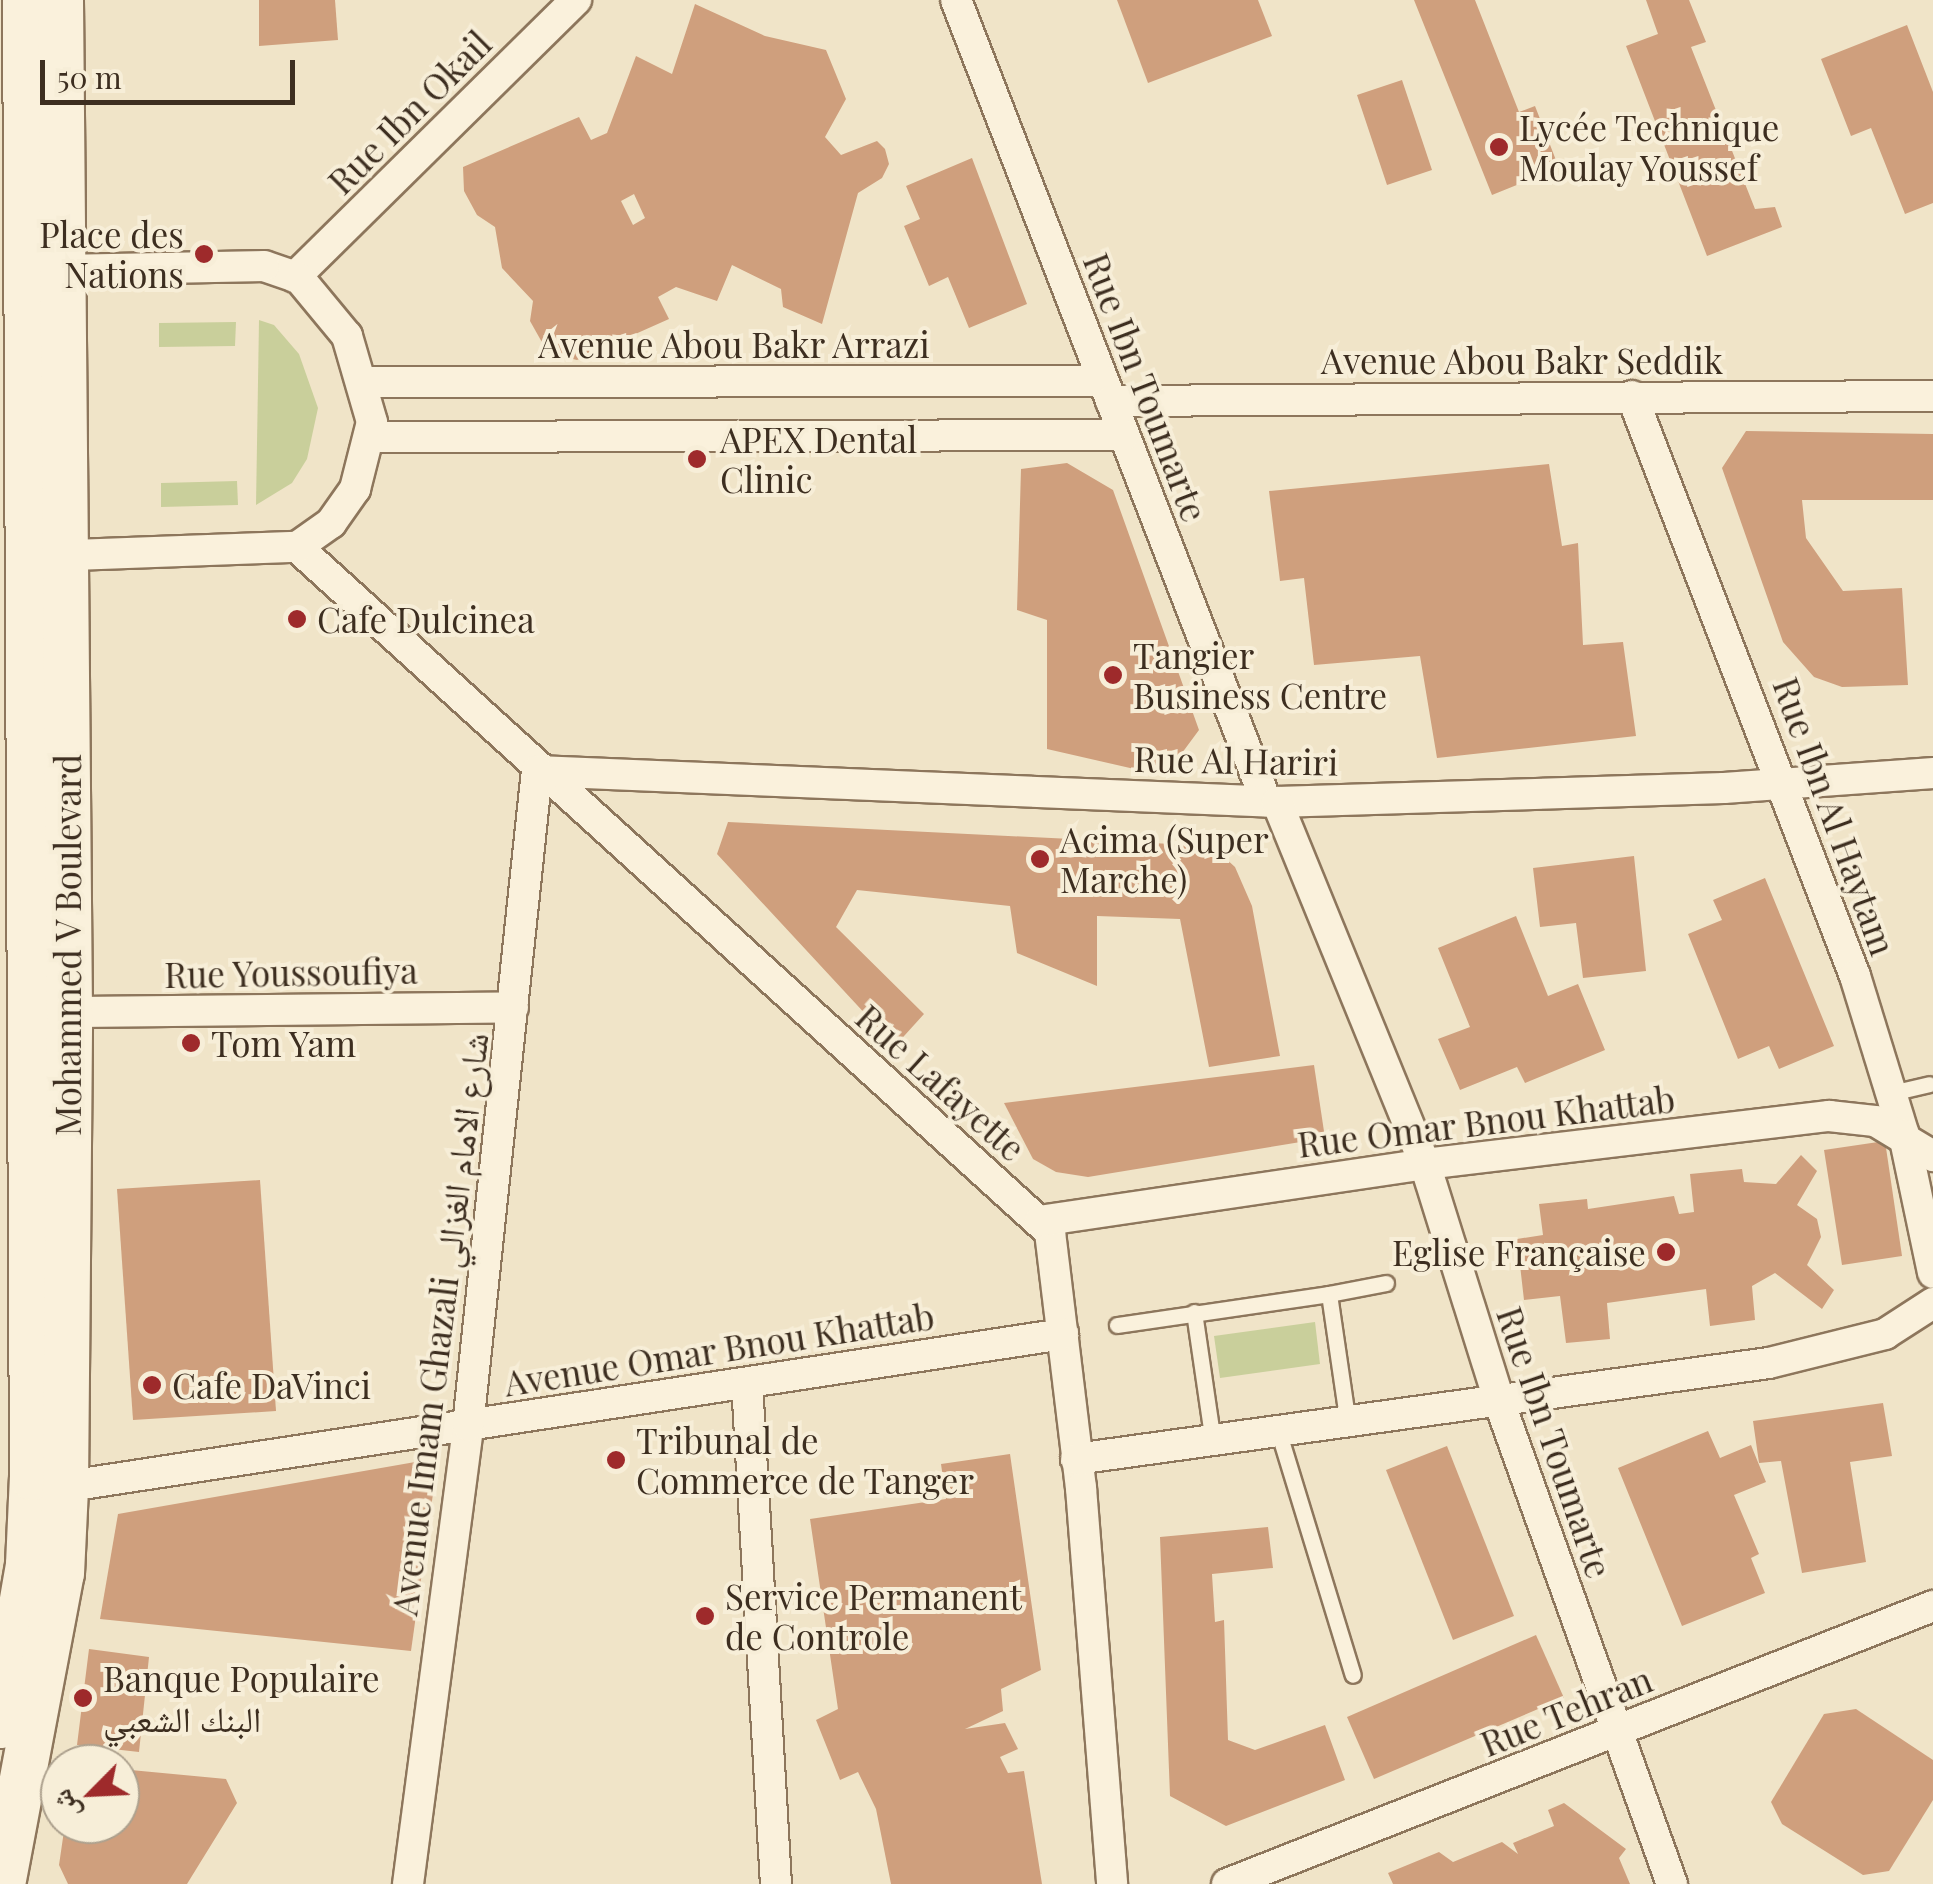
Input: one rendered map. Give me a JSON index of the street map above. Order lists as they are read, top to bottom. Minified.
{"streets":{"main road":["Mohammed V Boulevard"],"street":["Rue Ibn Okail","Avenue Abou Bakr Arrazi","Avenue Abou Bakr Seddik","Rue Ibn Toumarte","Rue Al Hariri","Rue Ibn Al Haytam","Rue Youssoufiya","Rue Lafayette","Rue Omar Bnou Khattab","Avenue Imam Ghazali شارع الامام الغزالي","Avenue Omar Bnou Khattab","Rue Tehran"]},"crossings":[["Avenue Abou Bakr Arrazi","Avenue Abou Bakr Seddik"],["Avenue Abou Bakr Arrazi","Rue Ibn Toumarte"],["Avenue Abou Bakr Seddik","Rue Ibn Toumarte"],["Avenue Abou Bakr Seddik","Rue Ibn Al Haytam"],["Rue Ibn Toumarte","Rue Al Hariri"],["Rue Ibn Toumarte","Rue Omar Bnou Khattab"],["Rue Ibn Toumarte","Rue Tehran"],["Rue Al Hariri","Rue Ibn Al Haytam"],["Rue Al Hariri","Rue Lafayette"],["Rue Al Hariri","Avenue Imam Ghazali شارع الامام الغزالي"],["Rue Ibn Al Haytam","Rue Omar Bnou Khattab"],["Mohammed V Boulevard","Rue Youssoufiya"],["Mohammed V Boulevard","Avenue Omar Bnou Khattab"],["Rue Youssoufiya","Avenue Imam Ghazali شارع الامام الغزالي"],["Rue Lafayette","Rue Omar Bnou Khattab"],["Rue Lafayette","Avenue Imam Ghazali شارع الامام الغزالي"],["Rue Lafayette","Avenue Omar Bnou Khattab"],["Avenue Imam Ghazali شارع الامام الغزالي","Avenue Omar Bnou Khattab"]],"places":["Lycée Technique Moulay Youssef","Place des Nations","APEX Dental Clinic","Cafe Dulcinea","Tangier Business Centre","Acima (Super Marche)","Tom Yam","Eglise Française","Cafe DaVinci","Tribunal de Commerce de Tanger","Service Permanent de Controle","Banque Populaire البنك الشعبي"],"scale_bar":"50 m","north":"bottom left"}
